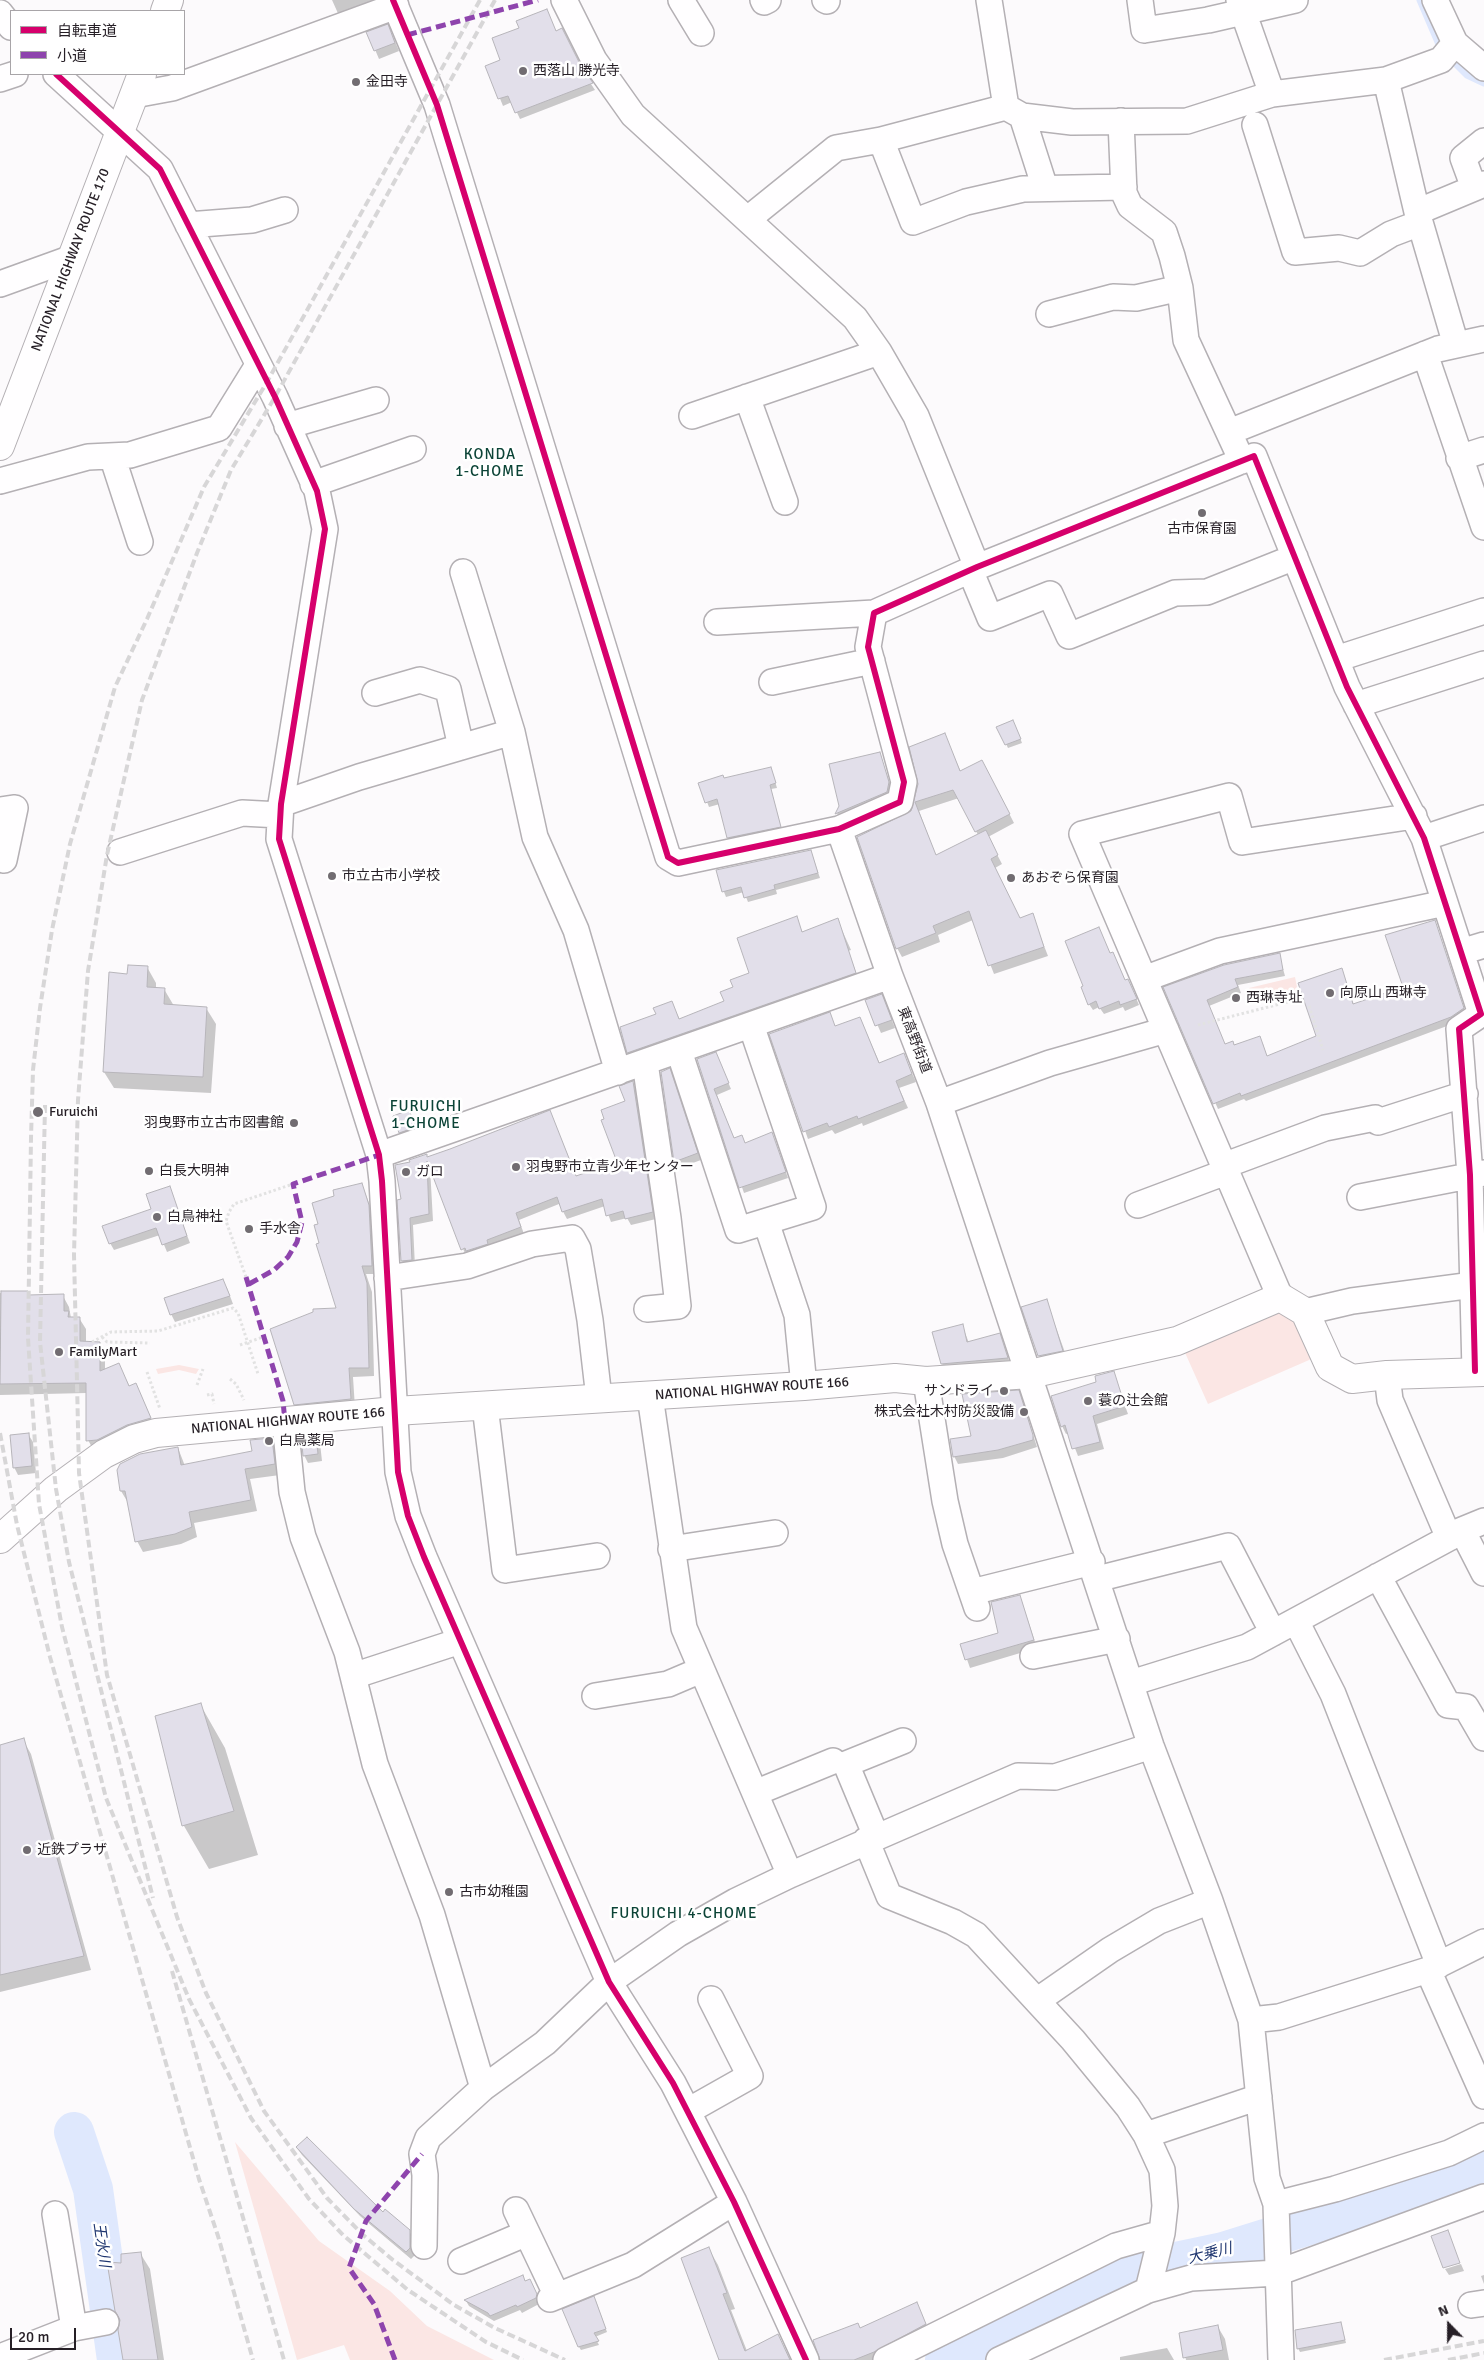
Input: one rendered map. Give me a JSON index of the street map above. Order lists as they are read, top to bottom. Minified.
{"streets":{"highway":["NATIONAL HIGHWAY ROUTE 170","NATIONAL HIGHWAY ROUTE 166"],"street":["東高野街道"]},"crossings":[["東高野街道","NATIONAL HIGHWAY ROUTE 166"]],"districts":["KONDA 1-CHOME","FURUICHI 1-CHOME","FURUICHI 4-CHOME"],"water":["王水川","大乗川"],"places":["西落山 勝光寺","金田寺","古市保育園","市立古市小学校","あおぞら保育園","向原山 西琳寺","西琳寺址","Furuichi","羽曳野市立古市図書館","羽曳野市立青少年センター","白長大明神","ガロ","白鳥神社","手水舎","FamilyMart","サンドライ","蓑の辻会館","株式会社木村防災設備","白鳥薬局","近鉄プラザ","古市幼稚園"],"legend":["自転車道","小道"],"scale_bar":"20 m","north":"top"}
